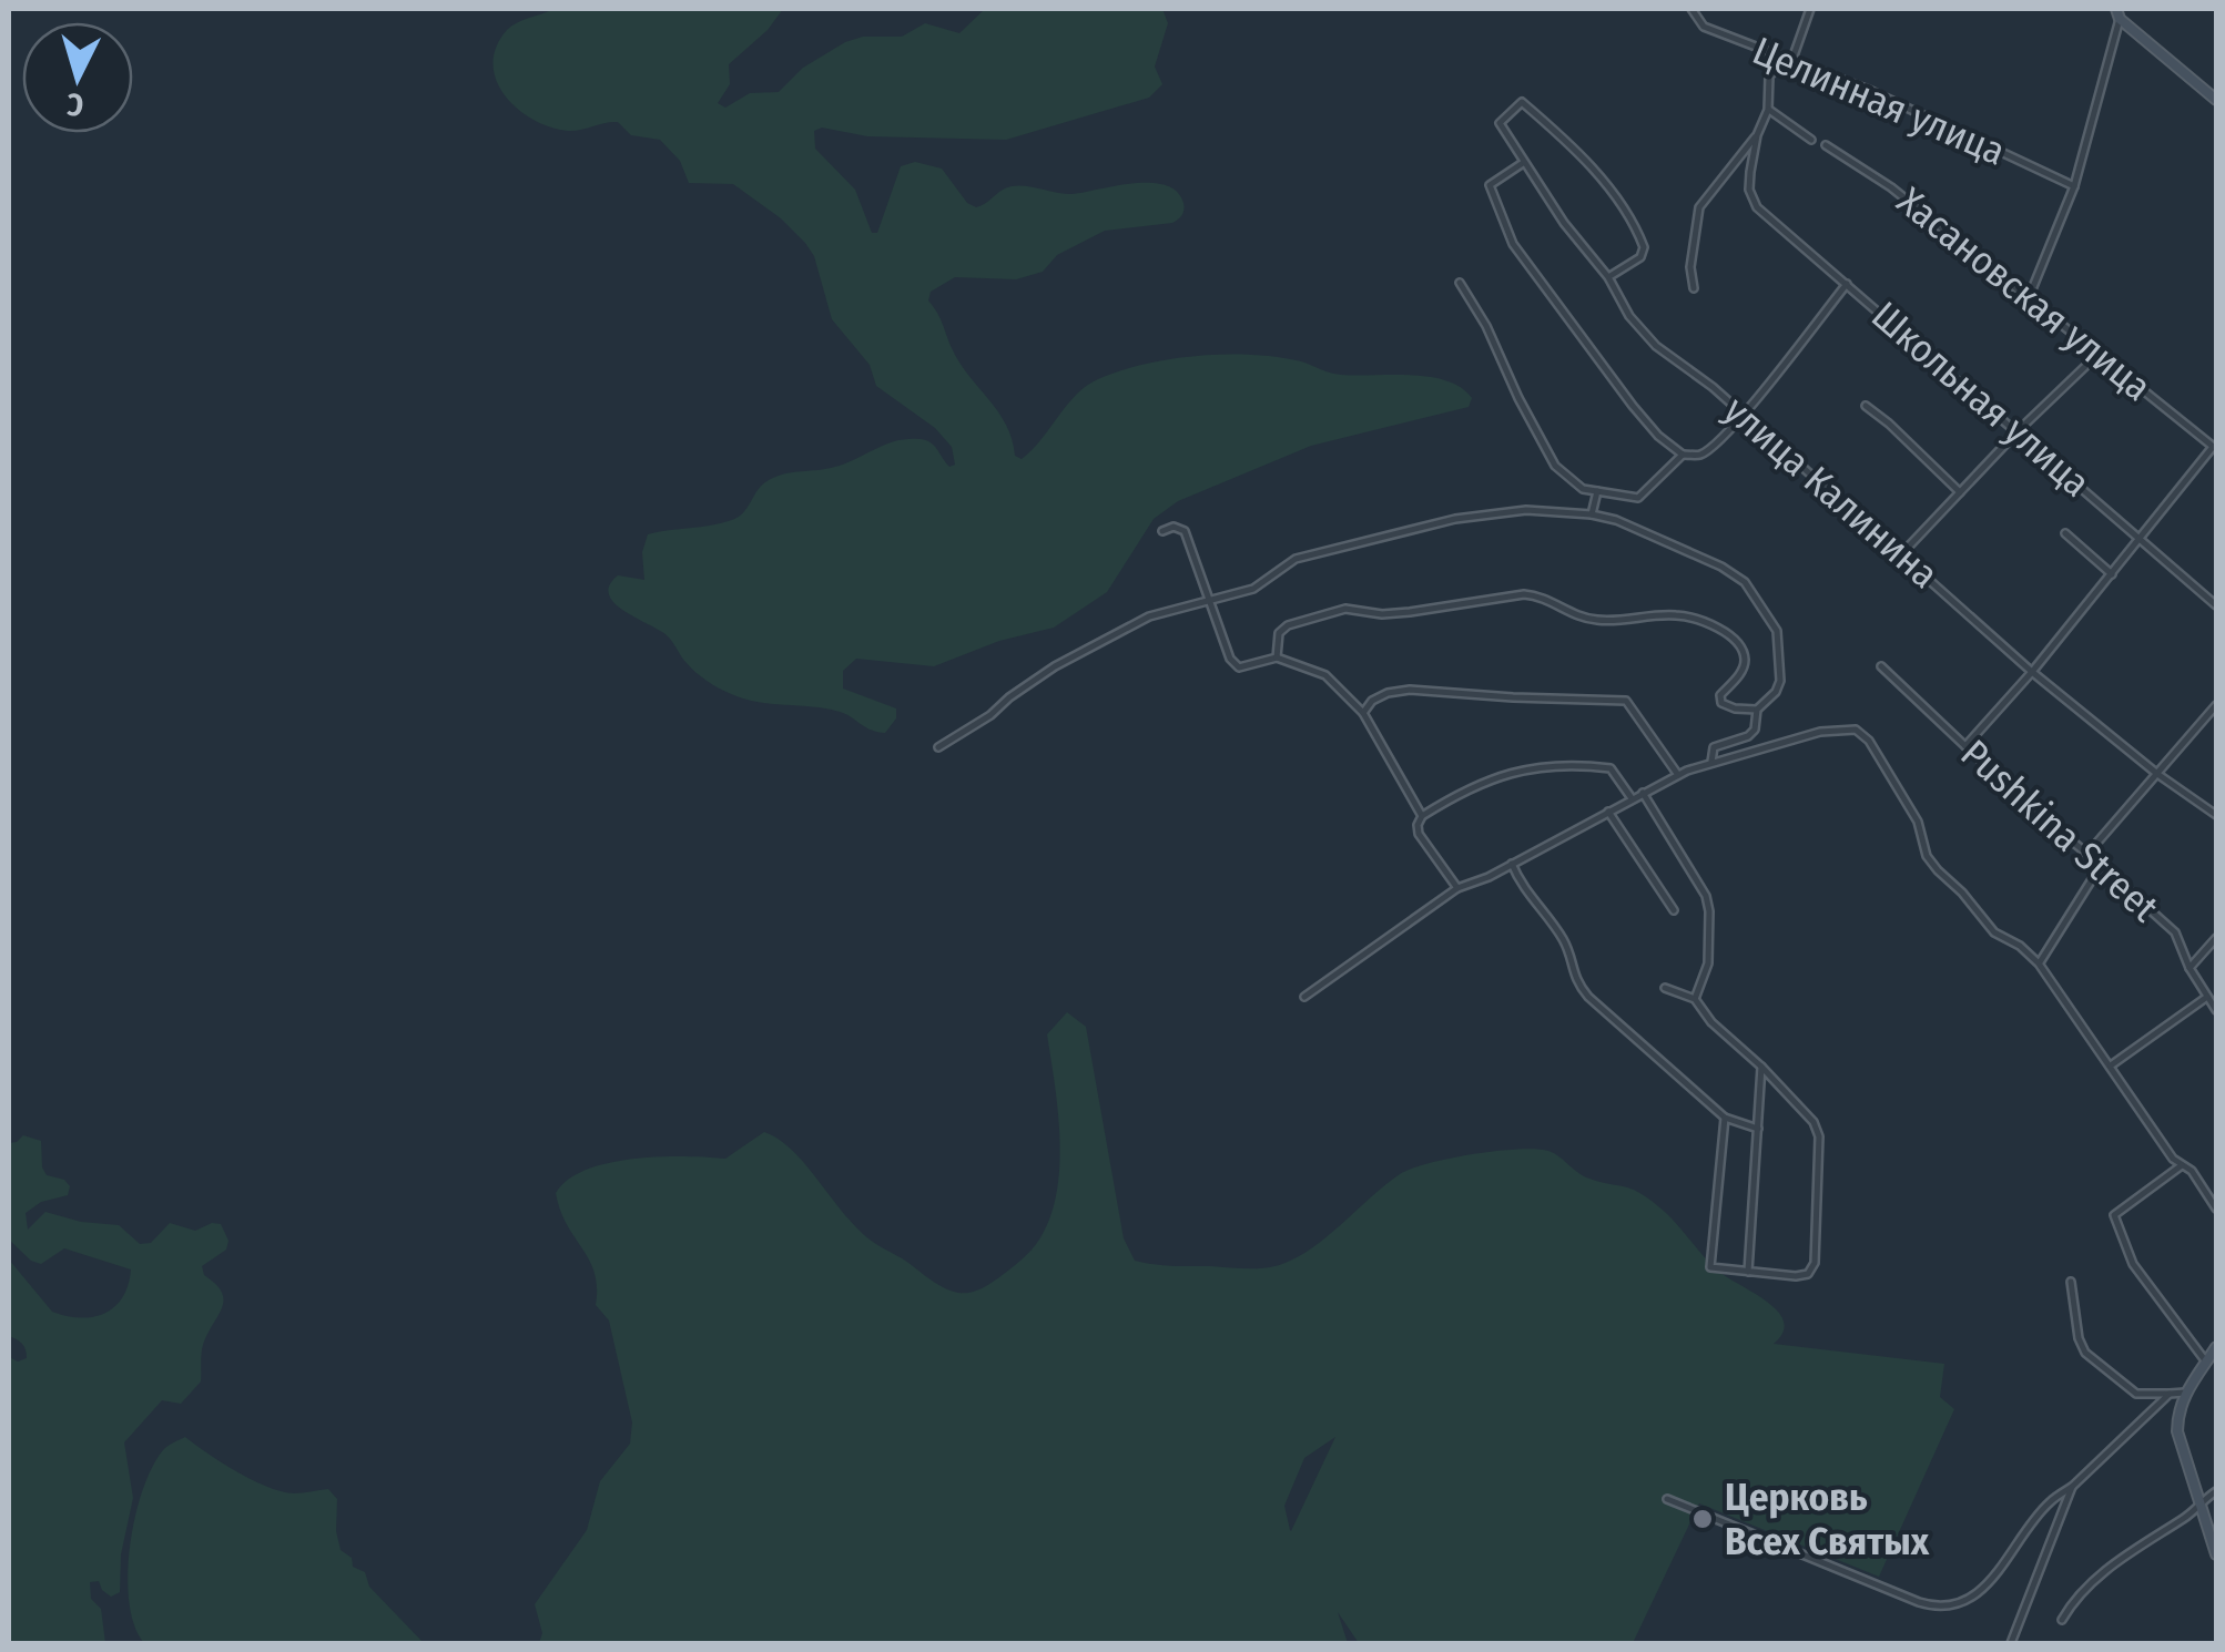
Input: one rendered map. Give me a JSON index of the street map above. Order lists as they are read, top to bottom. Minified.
{"streets":{"street":["Целинная улица","Хасановская улица","Школьная улица","улица Калинина","Pushkina Street"]},"places":["Церковь Всех Святых"],"north":"bottom"}
